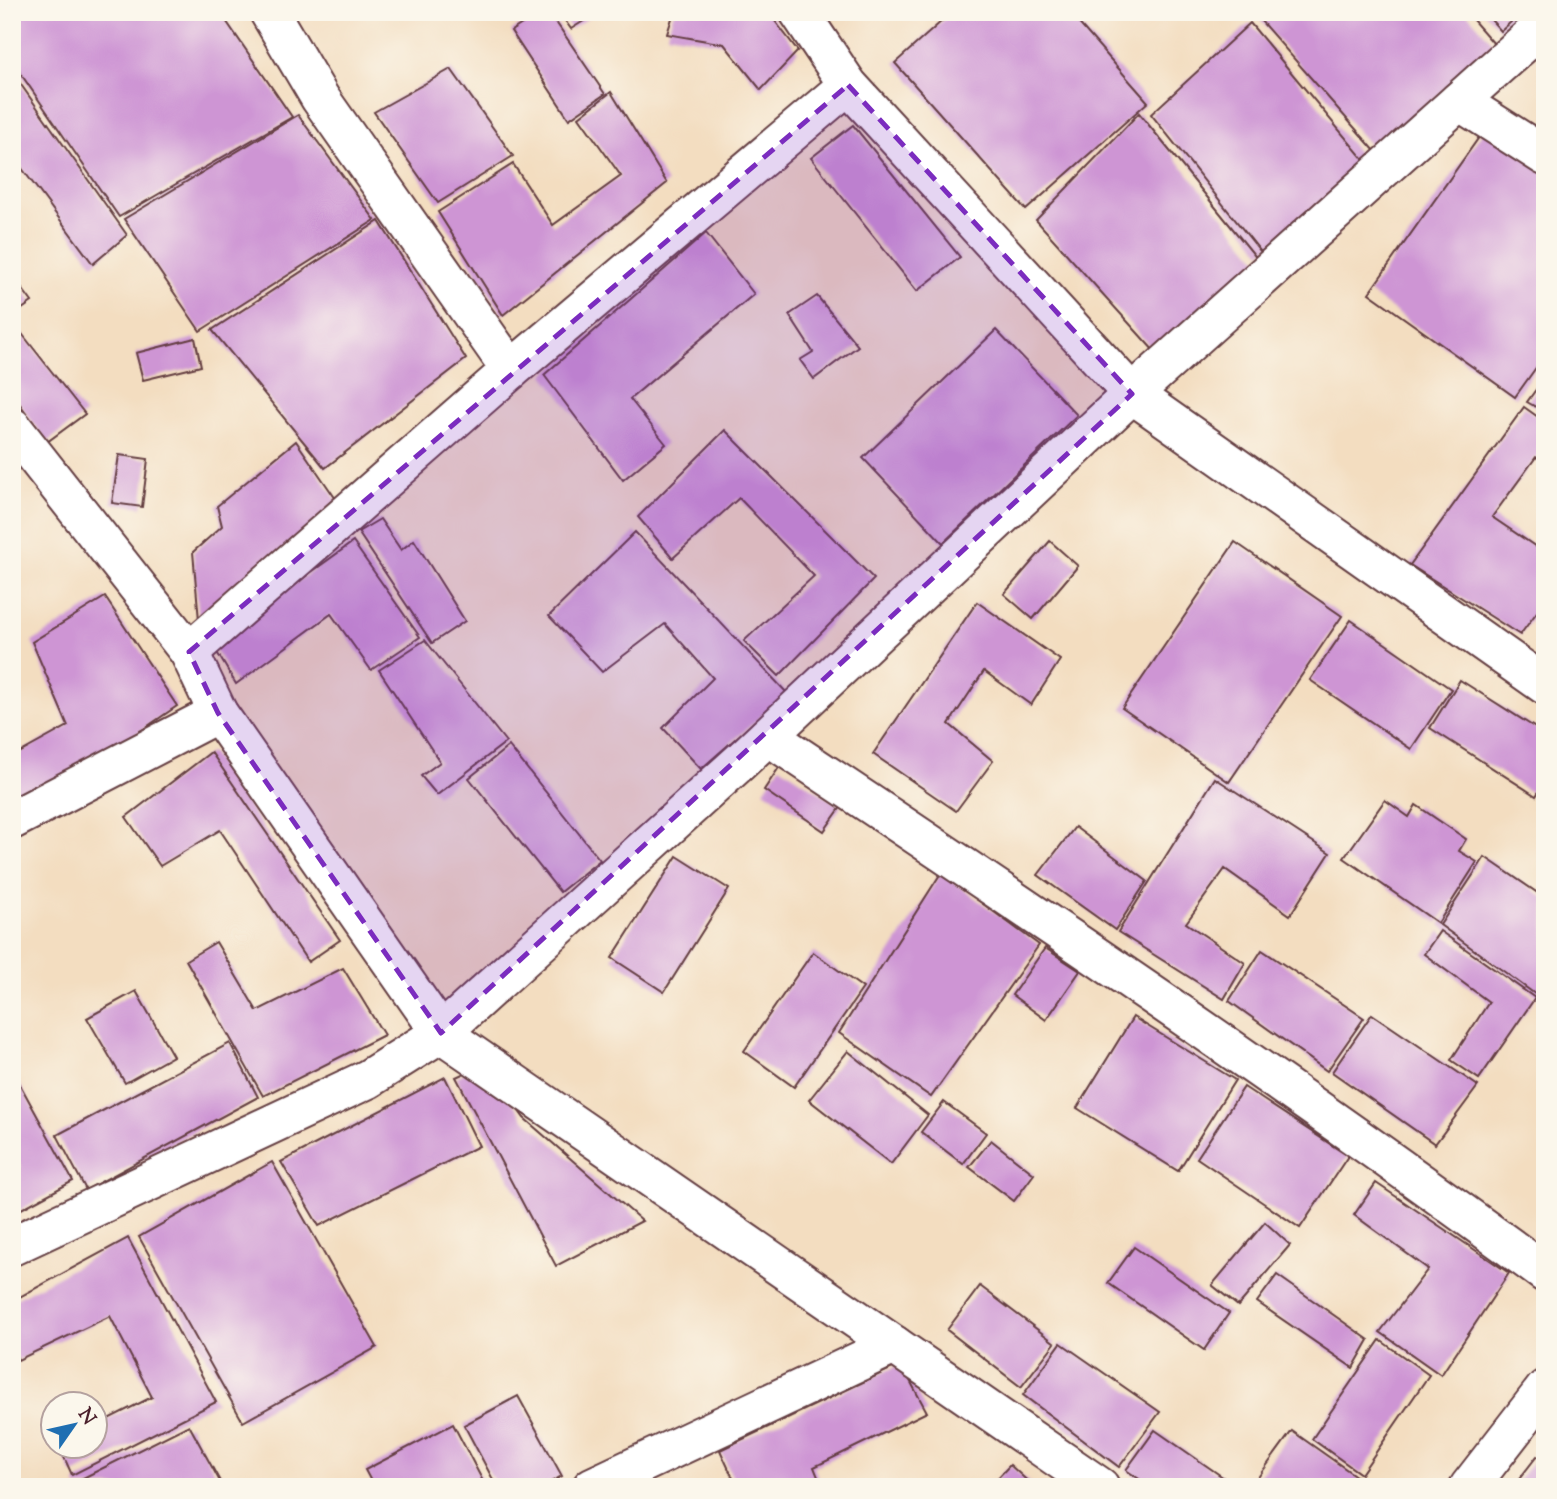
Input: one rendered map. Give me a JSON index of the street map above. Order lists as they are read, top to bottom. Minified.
{"north":"top right"}
